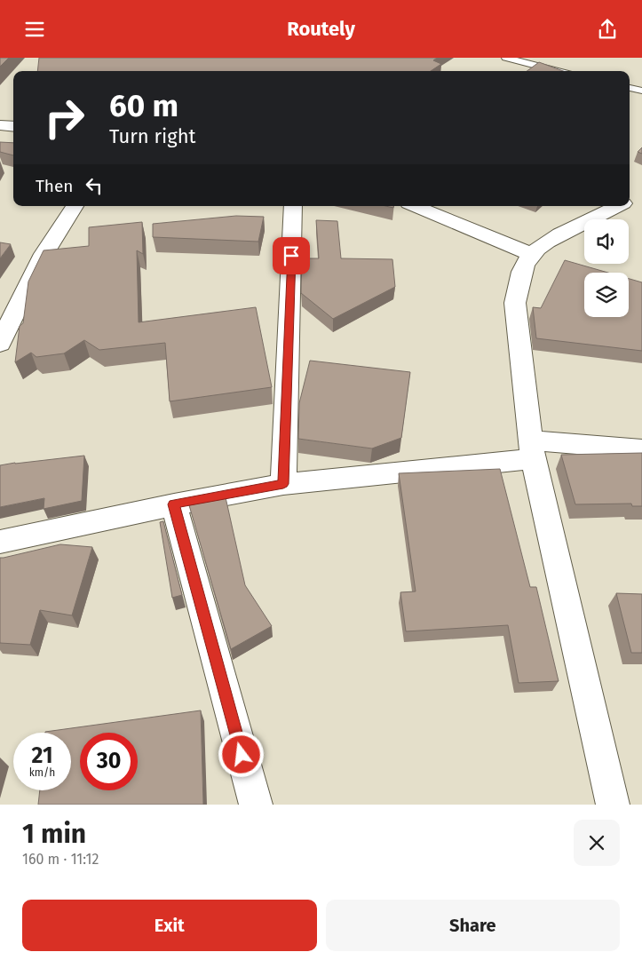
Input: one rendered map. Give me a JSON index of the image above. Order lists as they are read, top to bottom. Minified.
{"page":{"header":"Routely","turn":["60 m","Turn right"],"then":"Then","speed":"21 km/h","limit":"30","heading":["1 min","160 m · 11:12"],"buttons":["Exit","Share"]}}
